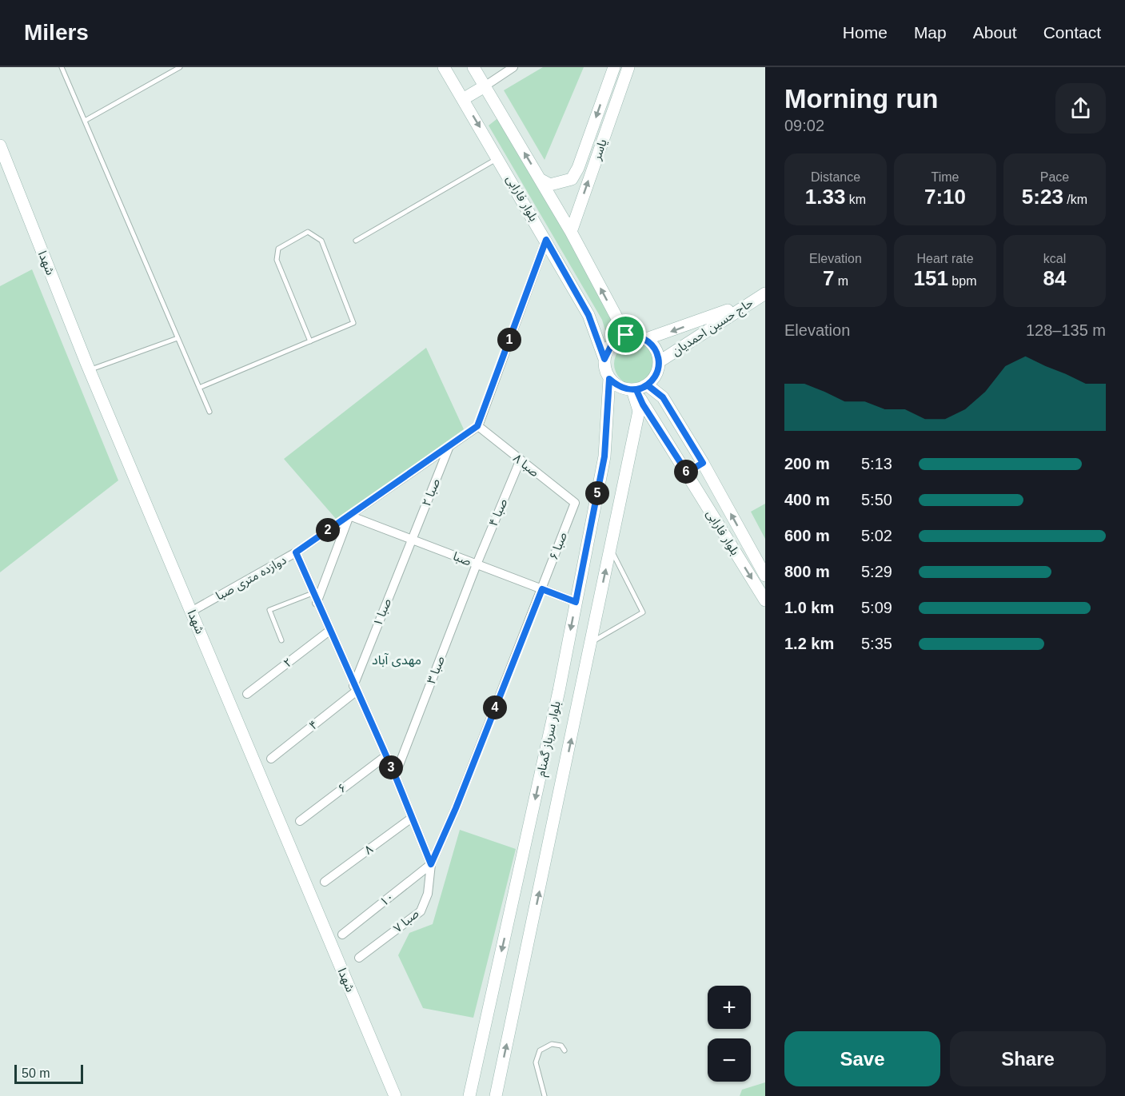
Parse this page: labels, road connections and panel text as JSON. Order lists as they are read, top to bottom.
{
  "streets": {
    "main road": [
      "یاسر",
      "بلوار فارابی",
      "شهدا",
      "حاج حسین احمدیان",
      "بلوار سرباز گمنام"
    ],
    "street": [
      "صبا ۸",
      "صبا ۲",
      "صبا ۴",
      "صبا ۶",
      "صبا",
      "دوازده متری صبا",
      "صبا ۱",
      "۲",
      "صبا ۳",
      "۴",
      "۶",
      "۸",
      "۱۰",
      "صبا ۷"
    ]
  },
  "crossings": [
    ["یاسر", "بلوار فارابی"],
    ["بلوار فارابی", "حاج حسین احمدیان"],
    ["بلوار فارابی", "بلوار سرباز گمنام"],
    ["شهدا", "دوازده متری صبا"],
    ["حاج حسین احمدیان", "بلوار سرباز گمنام"],
    ["صبا ۸", "صبا ۴"],
    ["صبا ۸", "صبا ۶"],
    ["صبا ۸", "دوازده متری صبا"],
    ["صبا ۲", "صبا"],
    ["صبا ۲", "دوازده متری صبا"],
    ["صبا ۲", "صبا ۱"],
    ["صبا ۴", "صبا"],
    ["صبا ۴", "صبا ۳"],
    ["صبا ۶", "صبا"],
    ["صبا ۶", "۱۰"],
    ["صبا ۶", "صبا ۷"],
    ["صبا", "دوازده متری صبا"],
    ["صبا", "صبا ۱"],
    ["صبا", "صبا ۳"],
    ["صبا", "بلوار سرباز گمنام"],
    ["دوازده متری صبا", "صبا ۷"],
    ["صبا ۱", "۴"],
    ["صبا ۱", "صبا ۷"],
    ["۲", "صبا ۷"],
    ["صبا ۳", "صبا ۷"],
    ["۴", "صبا ۷"],
    ["۶", "صبا ۷"],
    ["۸", "صبا ۷"],
    ["۱۰", "صبا ۷"]
  ],
  "districts": ["مهدی آباد"],
  "scale_bar": "50 m",
  "page": {
    "header": "Milers",
    "nav": [
      "Home",
      "Map",
      "About",
      "Contact"
    ],
    "heading": ["Morning run", "09:02"],
    "stats": [
      ["Distance", "1.33 km"],
      ["Time", "7:10"],
      ["Pace", "5:23 /km"],
      ["Elevation", "7 m"],
      ["Heart rate", "151 bpm"],
      ["kcal", "84"]
    ],
    "chart": ["Elevation", "128–135 m"],
    "pins": [
      "1",
      "6",
      "5",
      "2",
      "4",
      "3"
    ],
    "list": [
      {
        "name": "200 m",
        "note": "5:13"
      },
      {
        "name": "400 m",
        "note": "5:50"
      },
      {
        "name": "600 m",
        "note": "5:02"
      },
      {
        "name": "800 m",
        "note": "5:29"
      },
      {
        "name": "1.0 km",
        "note": "5:09"
      },
      {
        "name": "1.2 km",
        "note": "5:35"
      }
    ],
    "map_buttons": ["+", "−"],
    "buttons": ["Save", "Share"],
    "scale": "50 m"
  }
}
